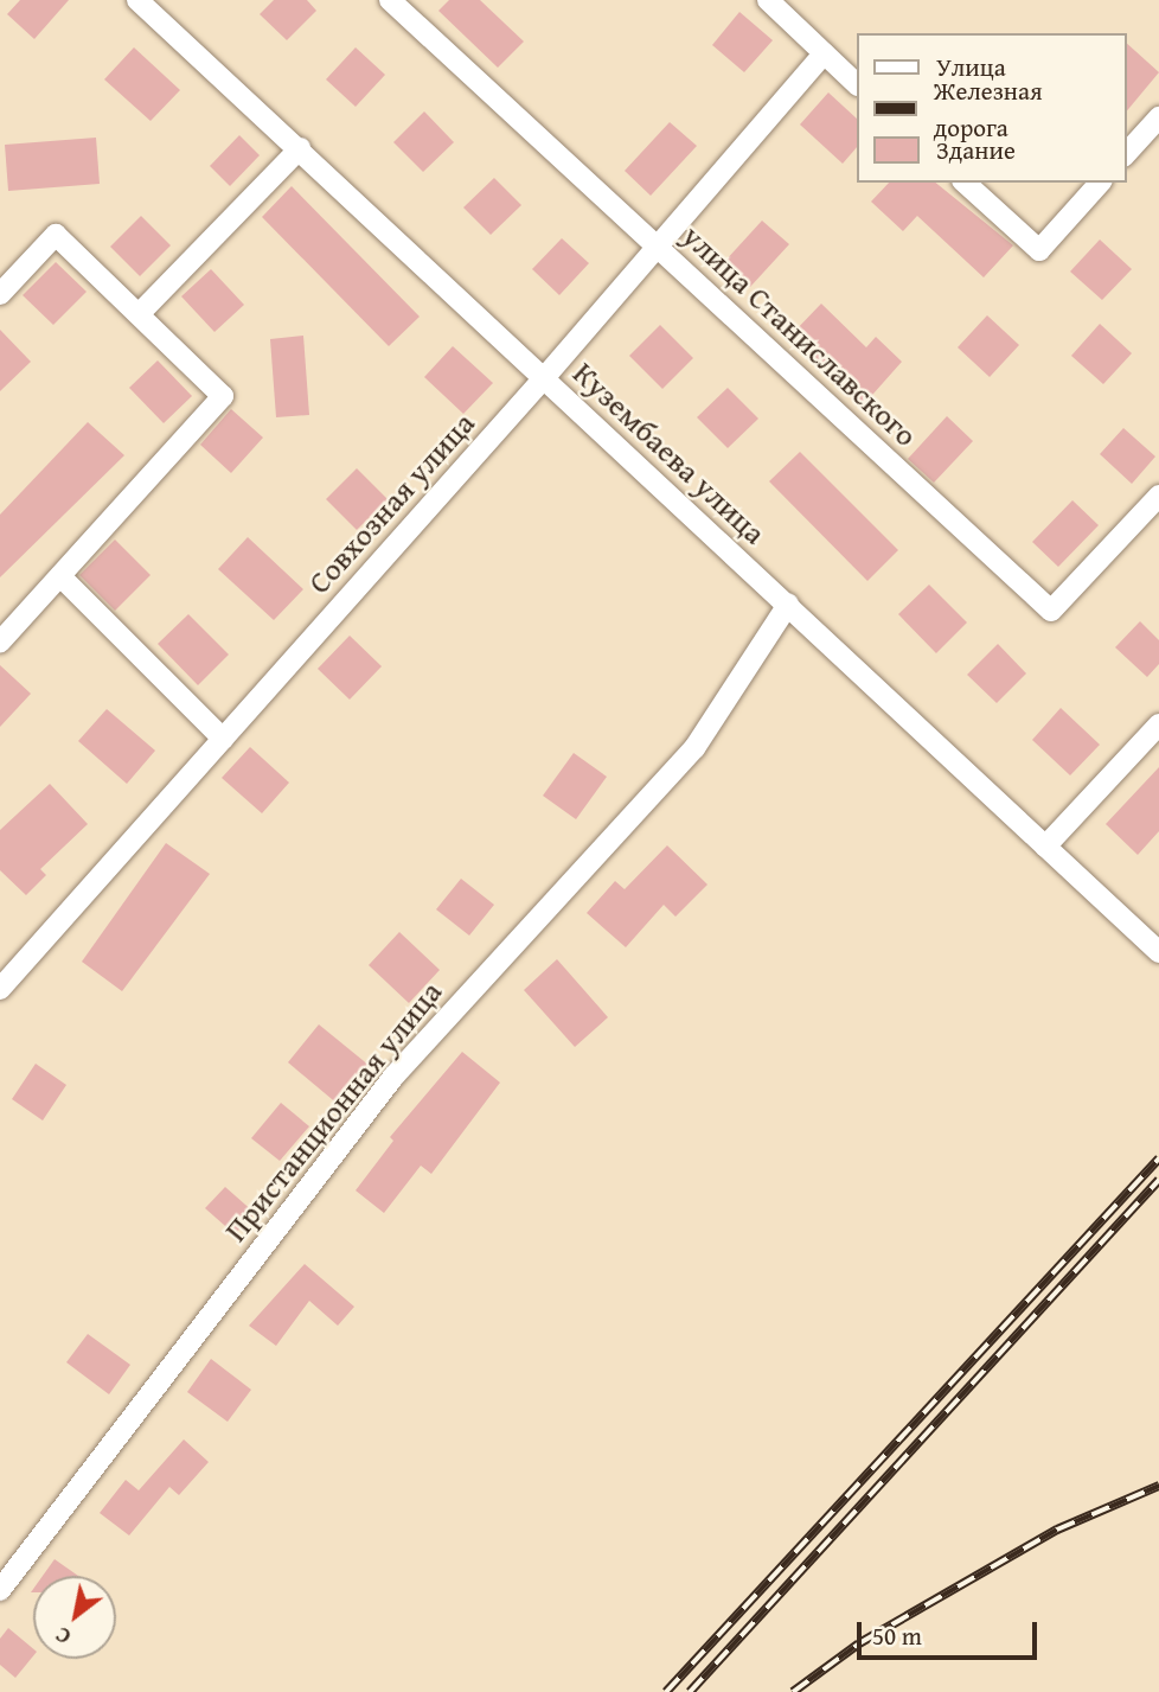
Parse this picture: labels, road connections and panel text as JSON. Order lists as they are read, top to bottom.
{
  "streets": {
    "street": [
      "улица Станиславского",
      "Кузембаева улица",
      "Совхозная улица",
      "Пристанционная улица"
    ]
  },
  "crossings": [
    ["улица Станиславского", "Совхозная улица"],
    ["Кузембаева улица", "Совхозная улица"],
    ["Кузембаева улица", "Пристанционная улица"]
  ],
  "legend": ["Улица", "Железная дорога", "Здание"],
  "scale_bar": "50 m",
  "north": "bottom left"
}
